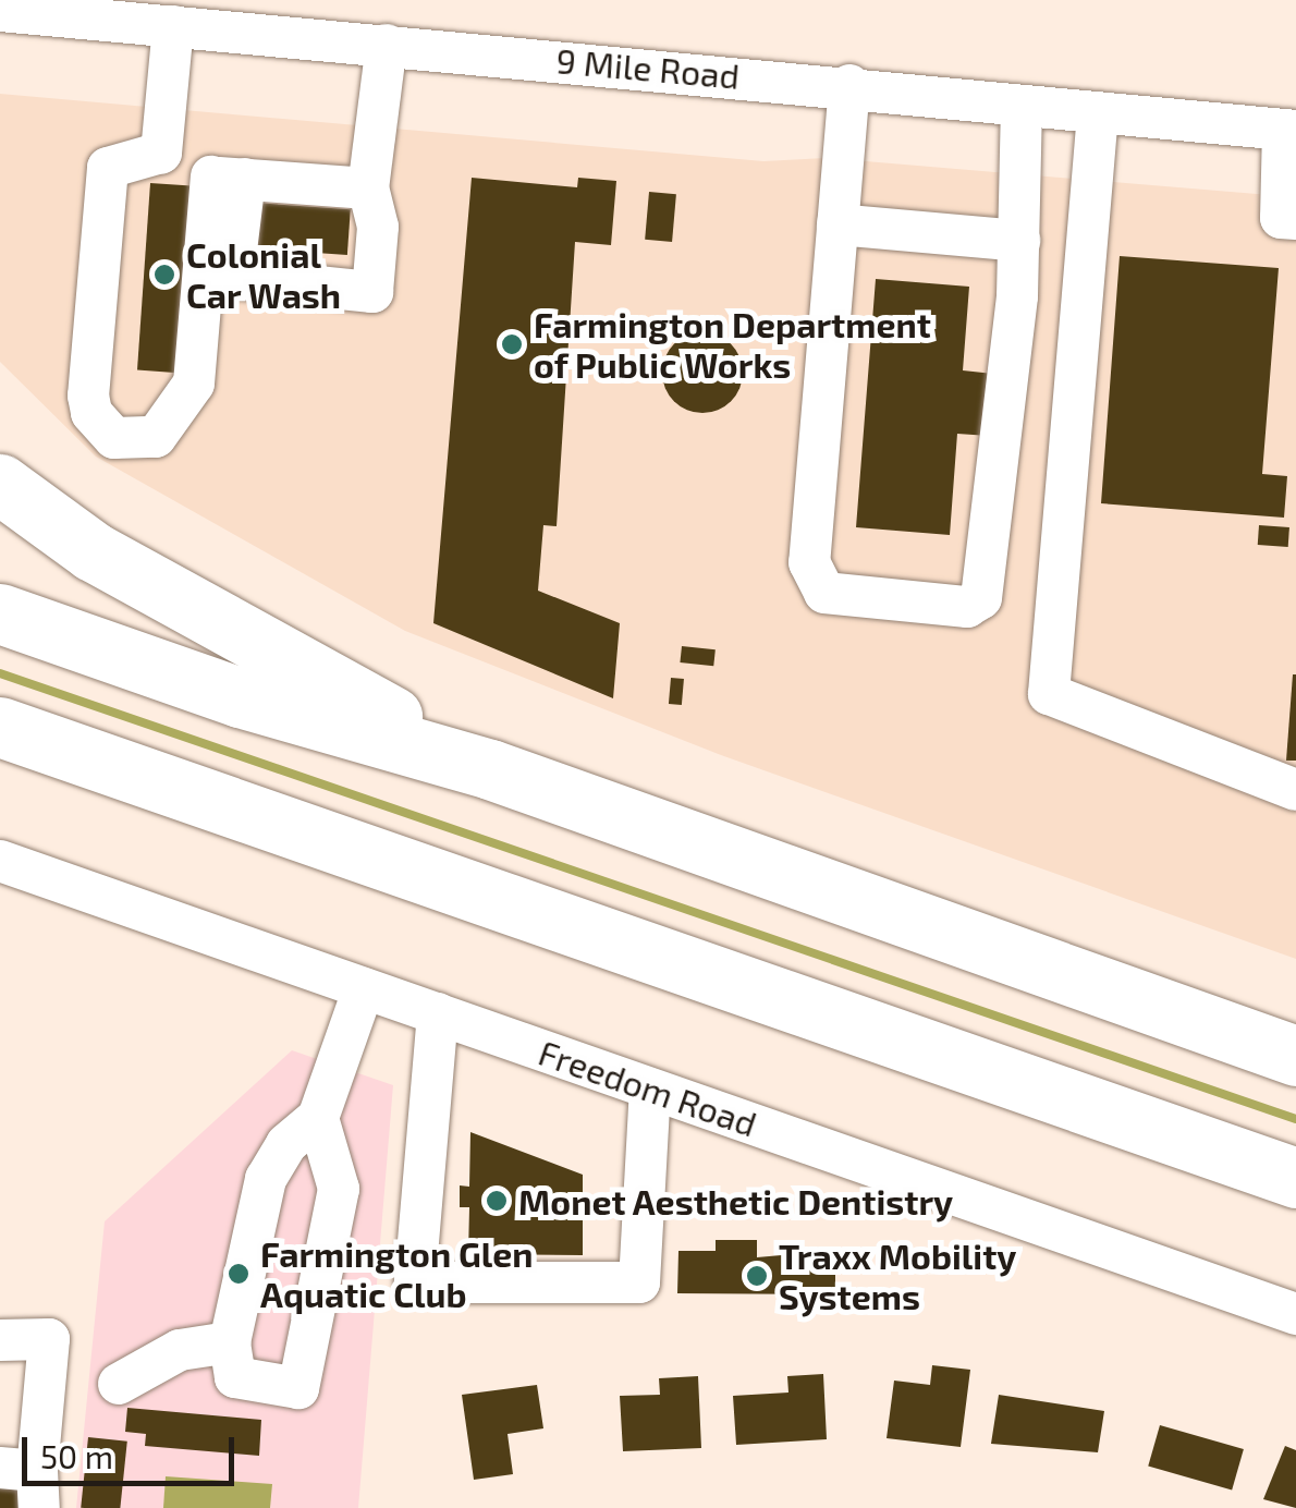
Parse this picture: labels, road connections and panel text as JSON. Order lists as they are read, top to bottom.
{
  "streets": {
    "street": ["9 Mile Road", "Freedom Road"]
  },
  "places": [
    "Colonial Car Wash",
    "Farmington Department of Public Works",
    "Monet Aesthetic Dentistry",
    "Farmington Glen Aquatic Club",
    "Traxx Mobility Systems"
  ],
  "scale_bar": "50 m"
}
